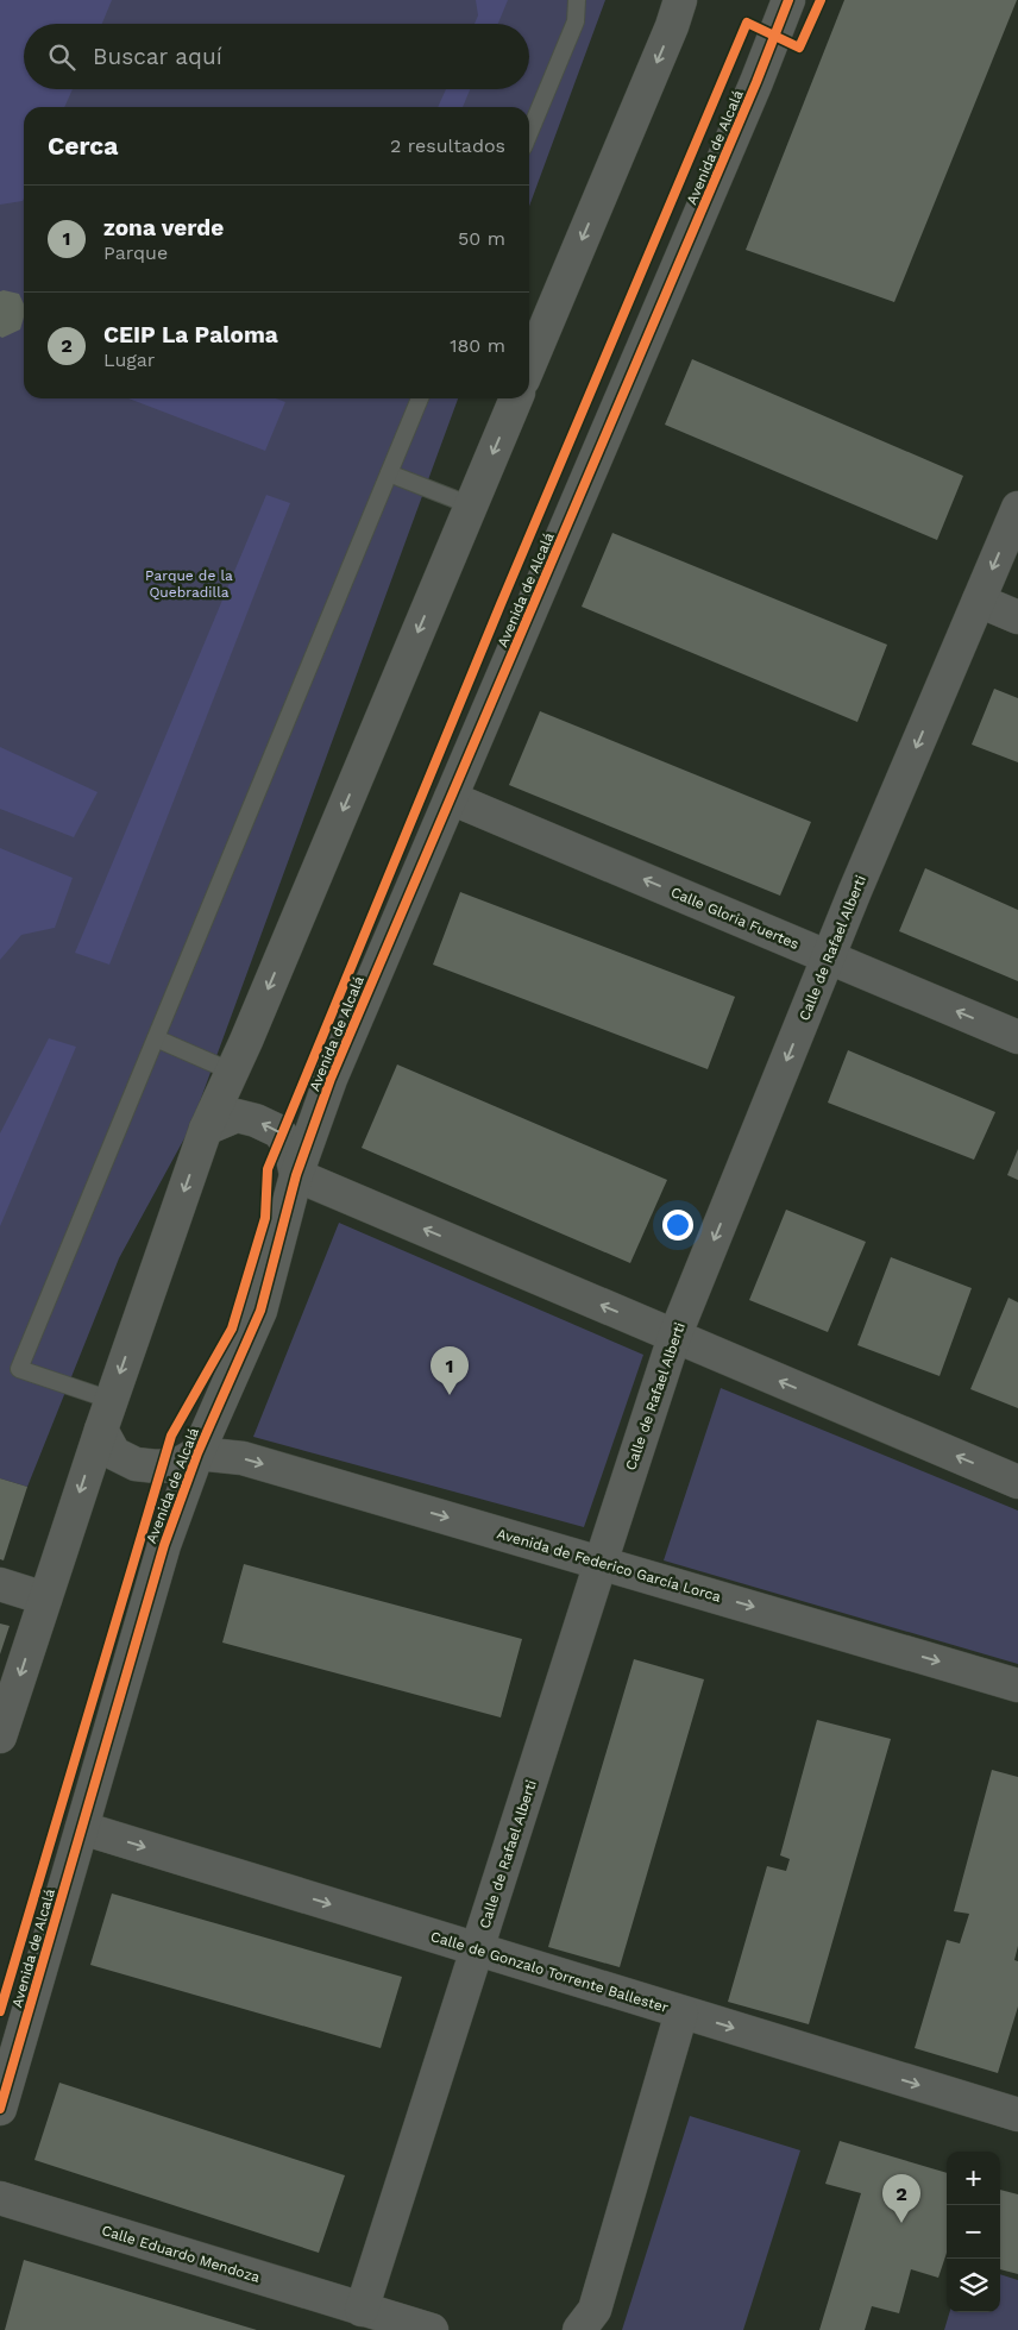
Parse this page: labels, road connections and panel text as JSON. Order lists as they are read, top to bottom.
{
  "streets": {
    "street": [
      "Avenida de Alcalá",
      "Calle Gloria Fuertes",
      "Calle de Rafael Alberti",
      "Avenida de Federico García Lorca",
      "Calle de Gonzalo Torrente Ballester",
      "Calle Eduardo Mendoza"
    ]
  },
  "crossings": [
    ["Avenida de Alcalá", "Calle Gloria Fuertes"],
    ["Avenida de Alcalá", "Avenida de Federico García Lorca"],
    ["Avenida de Alcalá", "Calle de Gonzalo Torrente Ballester"],
    ["Calle Gloria Fuertes", "Calle de Rafael Alberti"],
    ["Calle de Rafael Alberti", "Avenida de Federico García Lorca"],
    ["Calle de Rafael Alberti", "Calle de Gonzalo Torrente Ballester"],
    ["Calle de Rafael Alberti", "Calle Eduardo Mendoza"]
  ],
  "one_way": ["Calle Gloria Fuertes", "Calle de Rafael Alberti", "Calle de Gonzalo Torrente Ballester"],
  "parks": ["Parque de la Quebradilla"],
  "page": {
    "search": "Buscar aquí",
    "heading": ["Cerca", "2 resultados"],
    "list": [
      {
        "mark": "1",
        "name": "zona verde",
        "note": "Parque",
        "value": "50 m"
      },
      {
        "mark": "2",
        "name": "CEIP La Paloma",
        "note": "Lugar",
        "value": "180 m"
      }
    ],
    "pins": ["1", "2"],
    "map_buttons": ["+", "−"]
  }
}
